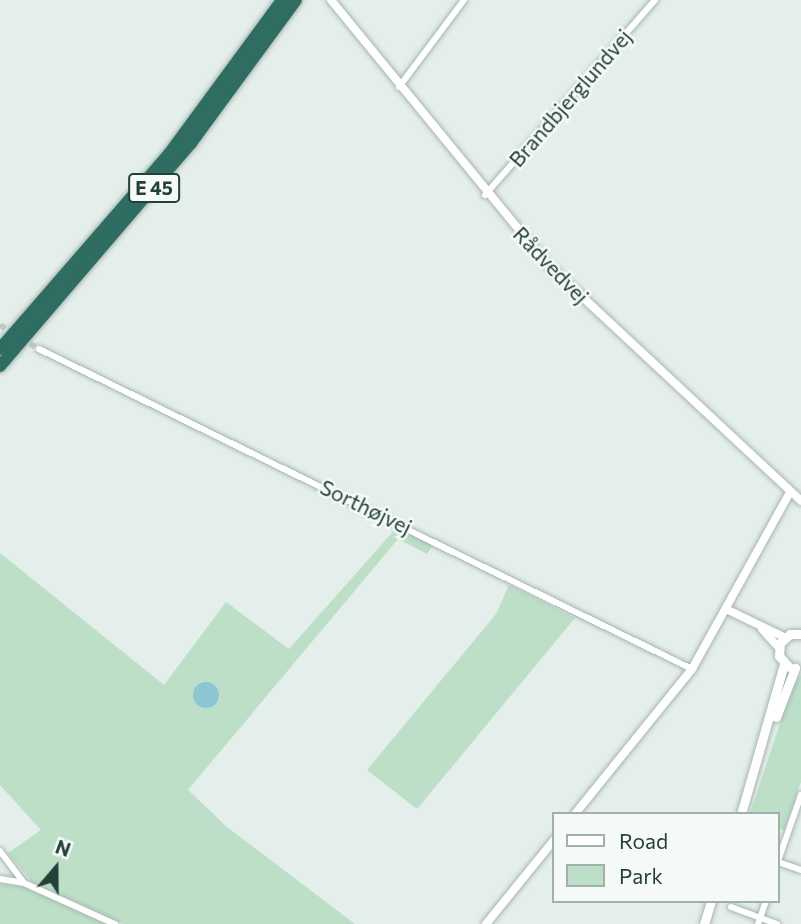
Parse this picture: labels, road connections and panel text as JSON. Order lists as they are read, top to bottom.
{
  "streets": {
    "highway": ["E 45"],
    "street": ["Brandbjerglundvej", "Rådvedvej", "Sorthøjvej"]
  },
  "crossings": [
    ["Brandbjerglundvej", "Rådvedvej"]
  ],
  "legend": ["Road", "Park"],
  "north": "top"
}
